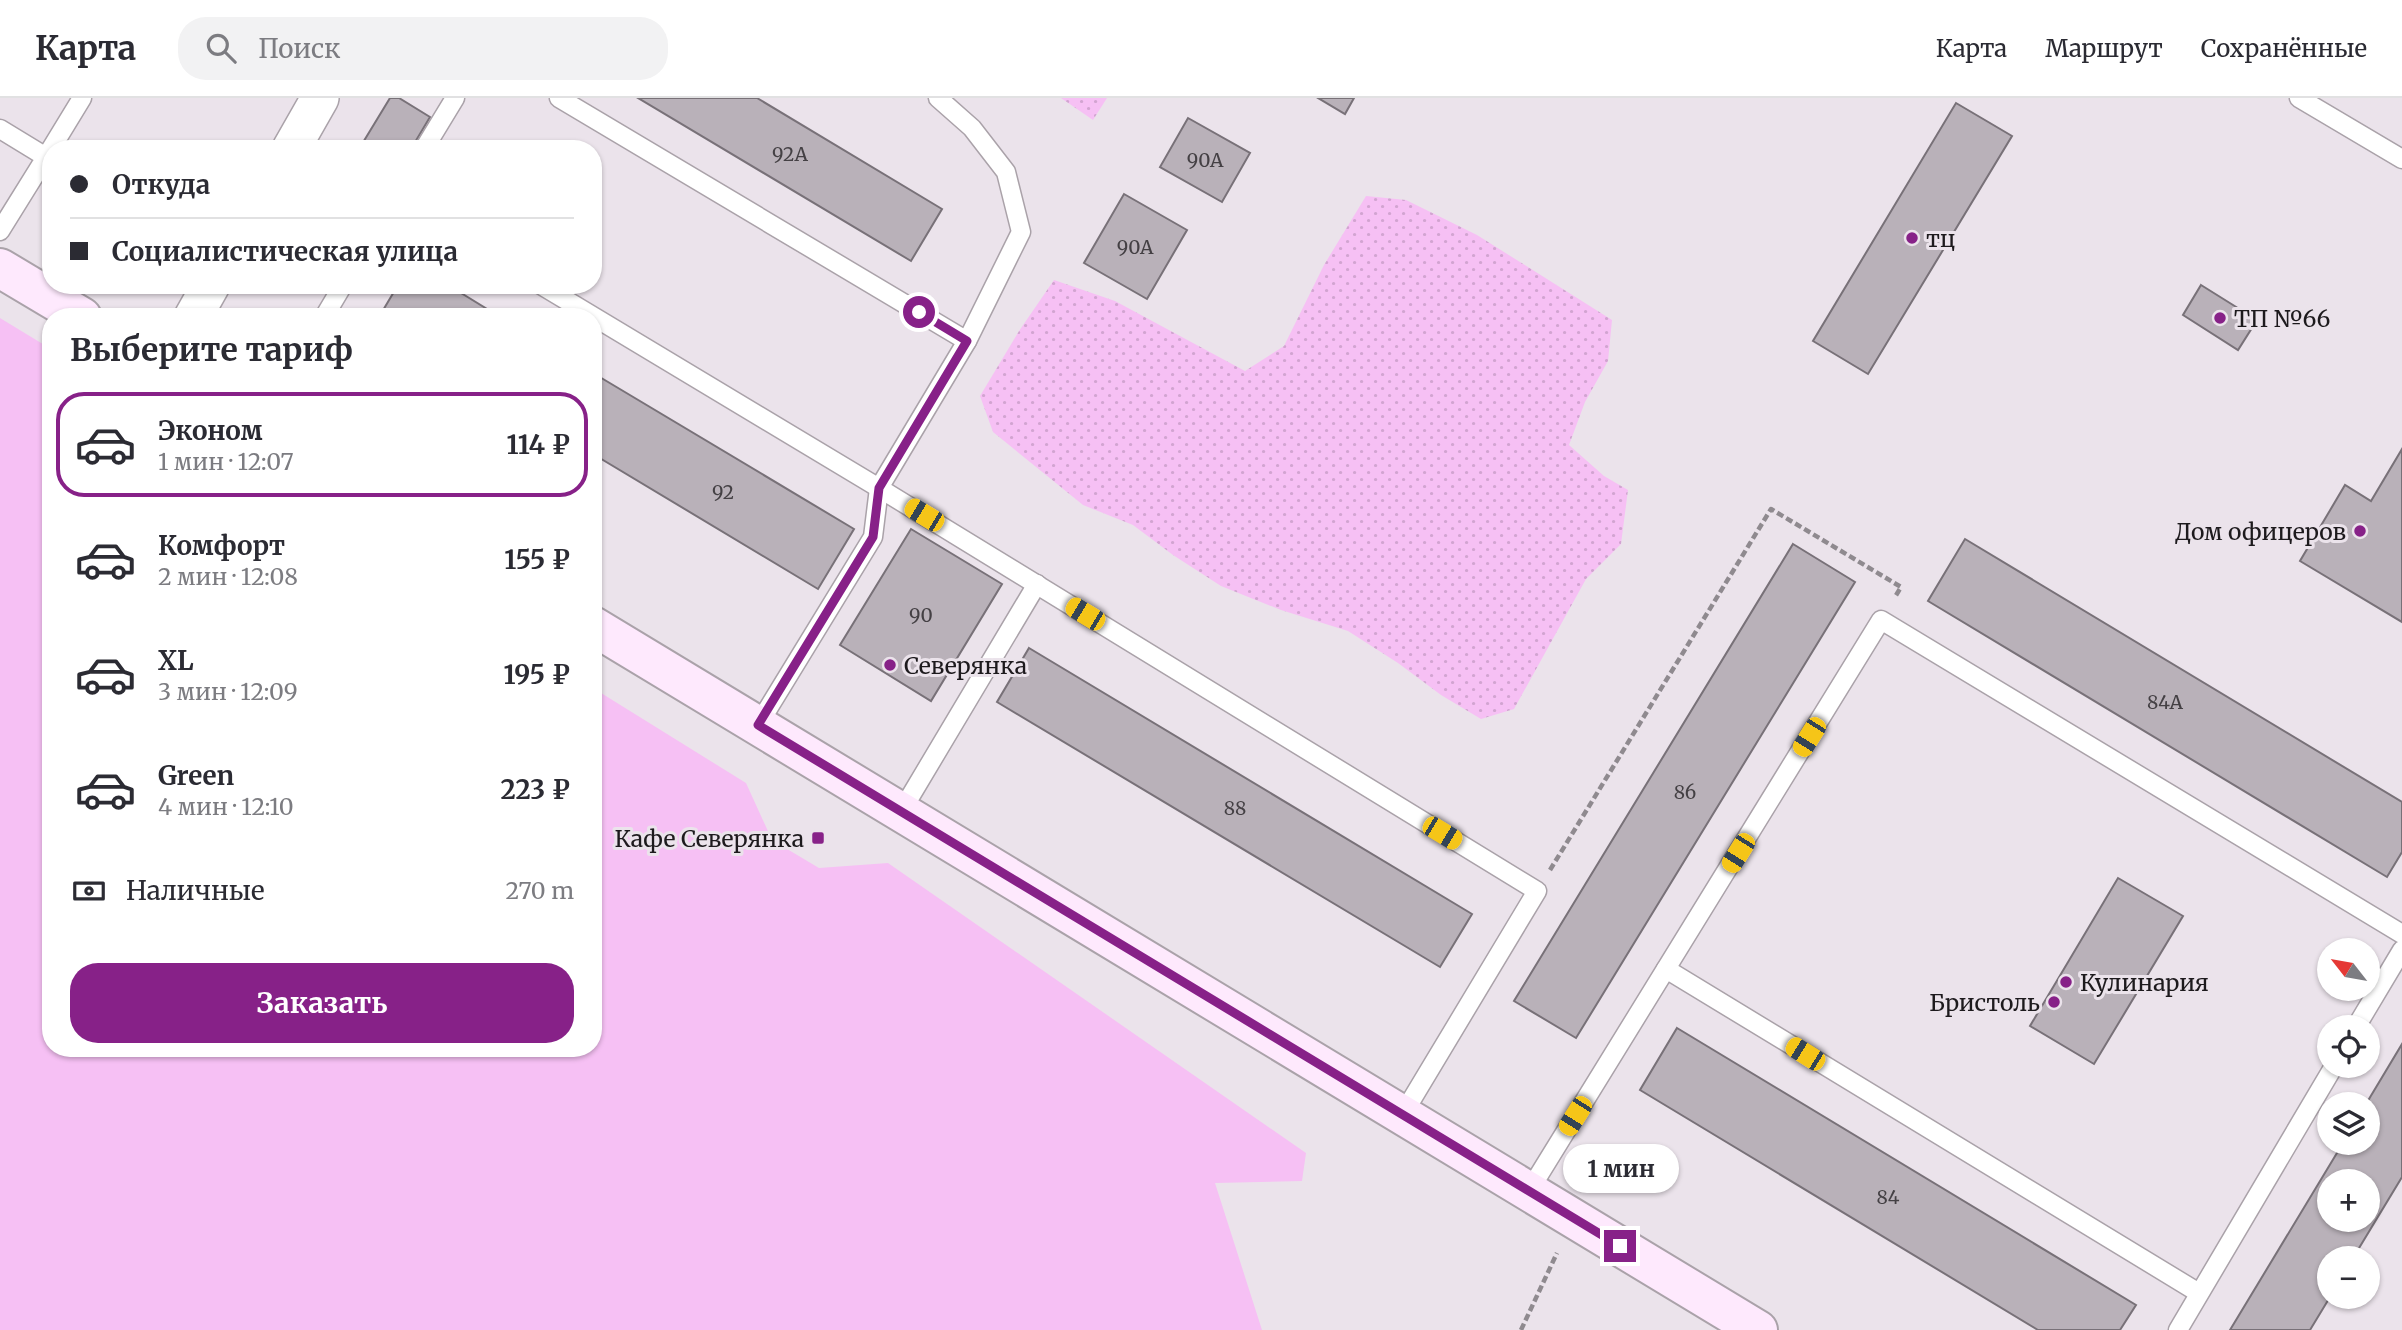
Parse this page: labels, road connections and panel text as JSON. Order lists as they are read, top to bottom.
{
  "places": {
    "other": [
      "тц",
      "ТП №66",
      "Дом офицеров",
      "Северянка",
      "Кулинария",
      "Бристоль"
    ],
    "transit": ["Кафе Северянка"]
  },
  "house_numbers": [
    "92А",
    "90А",
    "90А",
    "92",
    "90",
    "84А",
    "86",
    "88",
    "84"
  ],
  "north": "top left",
  "page": {
    "header": "Карта",
    "search": "Поиск",
    "nav": ["Карта", "Маршрут", "Сохранённые"],
    "banner": ["Откуда", "Социалистическая улица"],
    "heading": "Выберите тариф",
    "list": [
      {
        "name": "Эконом",
        "note": "1 мин · 12:07",
        "value": "114 ₽"
      },
      {
        "name": "Комфорт",
        "note": "2 мин · 12:08",
        "value": "155 ₽"
      },
      {
        "name": "XL",
        "note": "3 мин · 12:09",
        "value": "195 ₽"
      },
      {
        "name": "Green",
        "note": "4 мин · 12:10",
        "value": "223 ₽"
      }
    ],
    "pay": ["Наличные", "270 m"],
    "map_buttons": ["+", "−"],
    "buttons": "Заказать",
    "bubble": "1 мин"
  }
}
